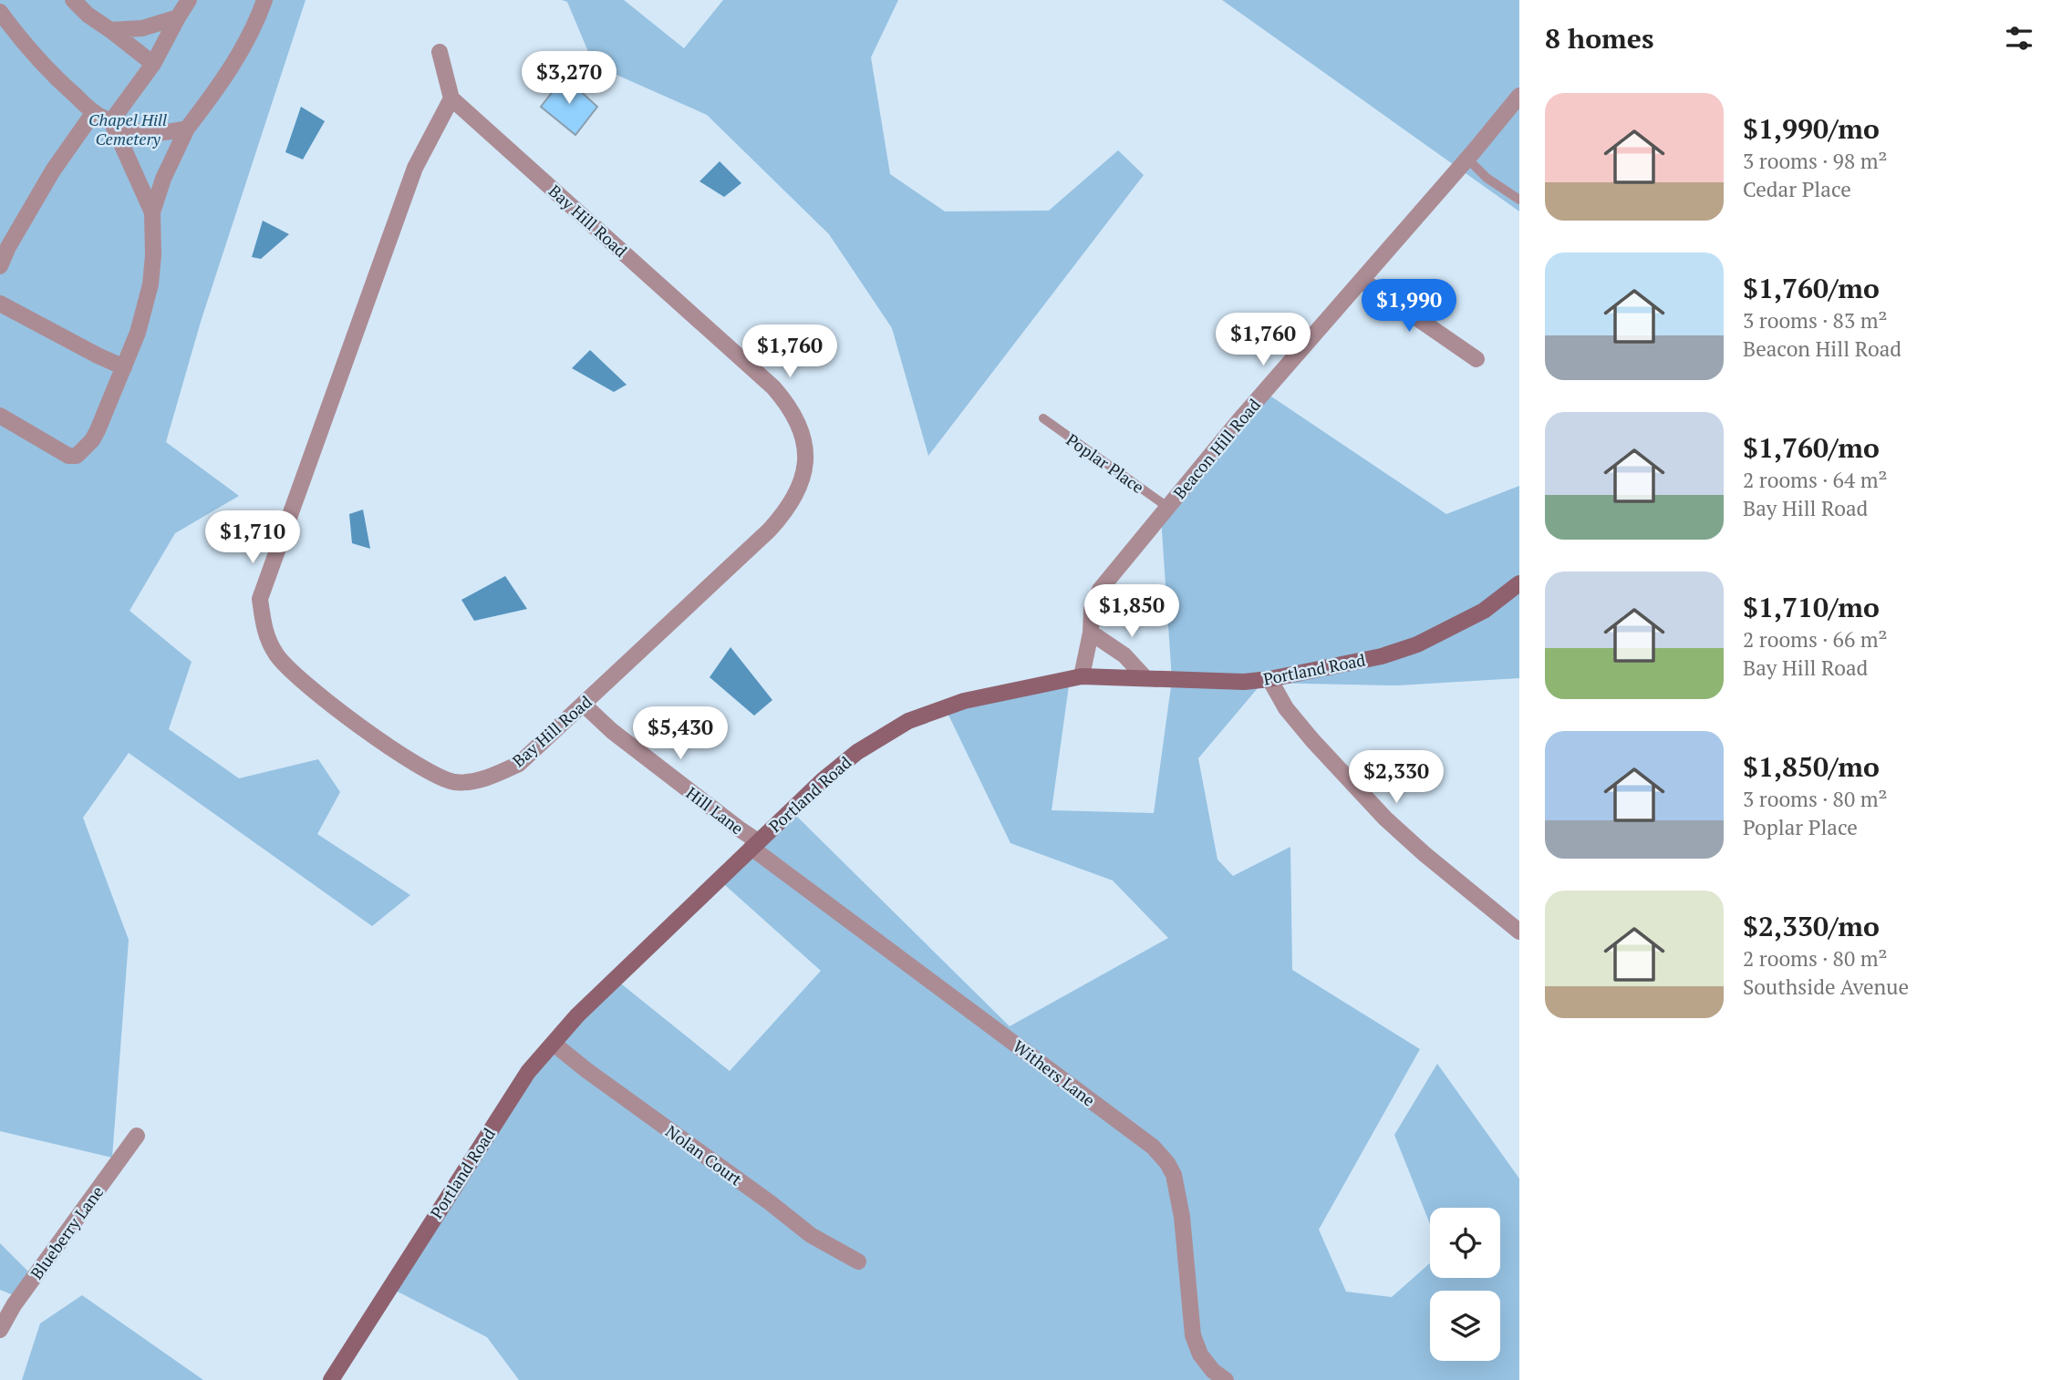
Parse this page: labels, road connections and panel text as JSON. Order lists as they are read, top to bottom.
{
  "streets": {
    "street": [
      "Bay Hill Road",
      "Beacon Hill Road",
      "Portland Road",
      "Hill Lane",
      "Withers Lane",
      "Nolan Court",
      "Blueberry Lane"
    ],
    "lane": ["Poplar Place"]
  },
  "crossings": [
    ["Bay Hill Road", "Hill Lane"],
    ["Beacon Hill Road", "Poplar Place"],
    ["Beacon Hill Road", "Portland Road"],
    ["Portland Road", "Hill Lane"],
    ["Portland Road", "Withers Lane"],
    ["Portland Road", "Nolan Court"],
    ["Hill Lane", "Withers Lane"]
  ],
  "parks": ["Chapel Hill Cemetery"],
  "page": {
    "heading": "8 homes",
    "price": [
      "$3,270",
      "$1,990",
      "$1,760",
      "$1,760",
      "$1,710",
      "$1,850",
      "$5,430",
      "$2,330"
    ],
    "list": [
      {
        "name": "$1,990/mo",
        "note": "3 rooms · 98 m² · Cedar Place"
      },
      {
        "name": "$1,760/mo",
        "note": "3 rooms · 83 m² · Beacon Hill Road"
      },
      {
        "name": "$1,760/mo",
        "note": "2 rooms · 64 m² · Bay Hill Road"
      },
      {
        "name": "$1,710/mo",
        "note": "2 rooms · 66 m² · Bay Hill Road"
      },
      {
        "name": "$1,850/mo",
        "note": "3 rooms · 80 m² · Poplar Place"
      },
      {
        "name": "$2,330/mo",
        "note": "2 rooms · 80 m² · Southside Avenue"
      }
    ]
  }
}
